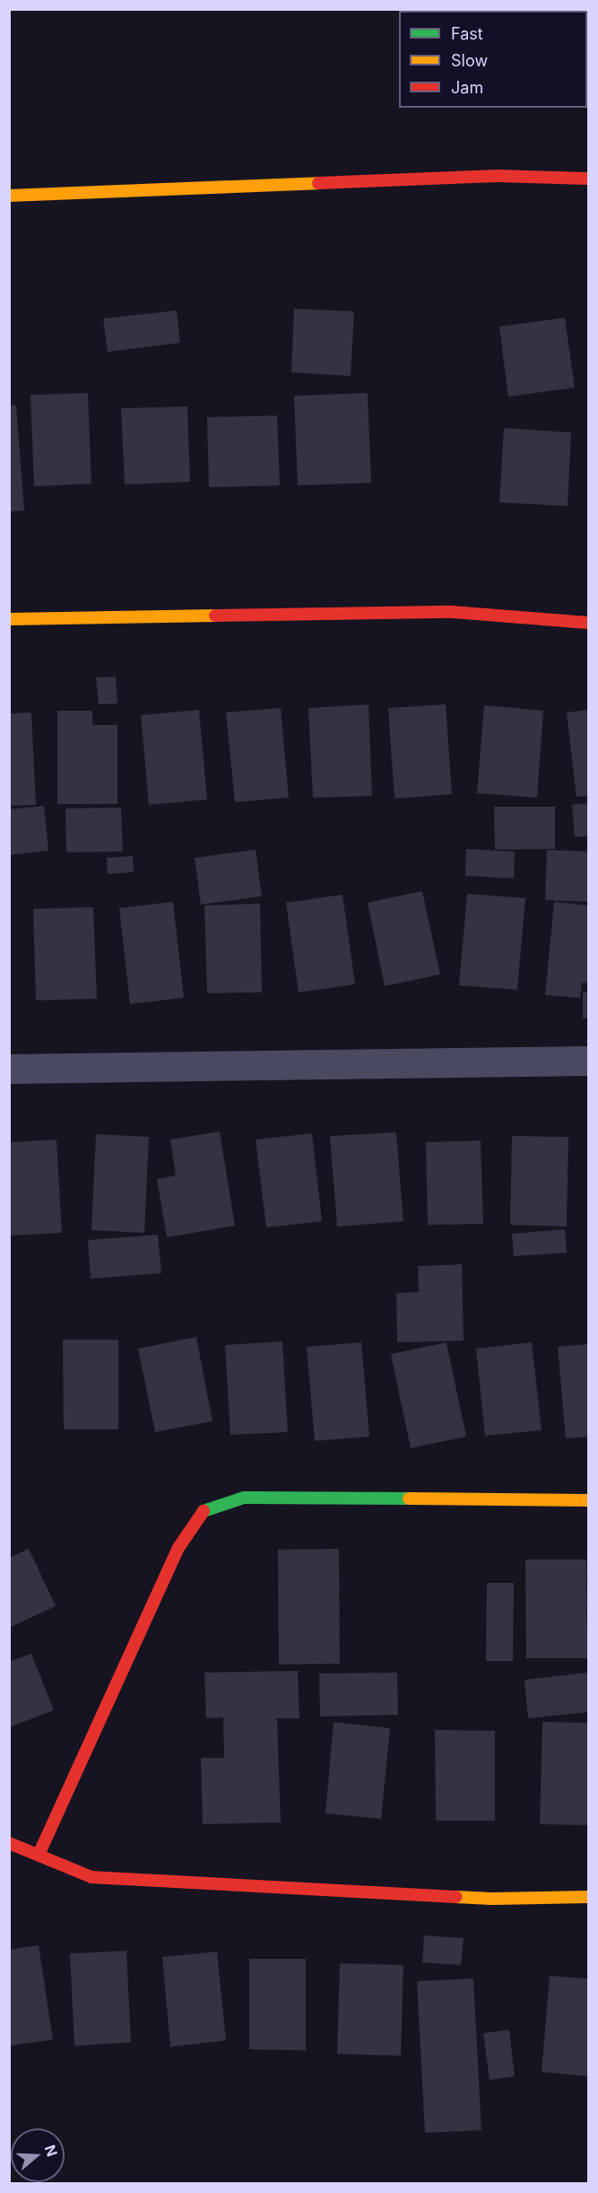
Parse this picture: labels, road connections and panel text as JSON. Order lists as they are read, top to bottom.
{
  "legend": ["Fast", "Slow", "Jam"],
  "north": "right"
}
